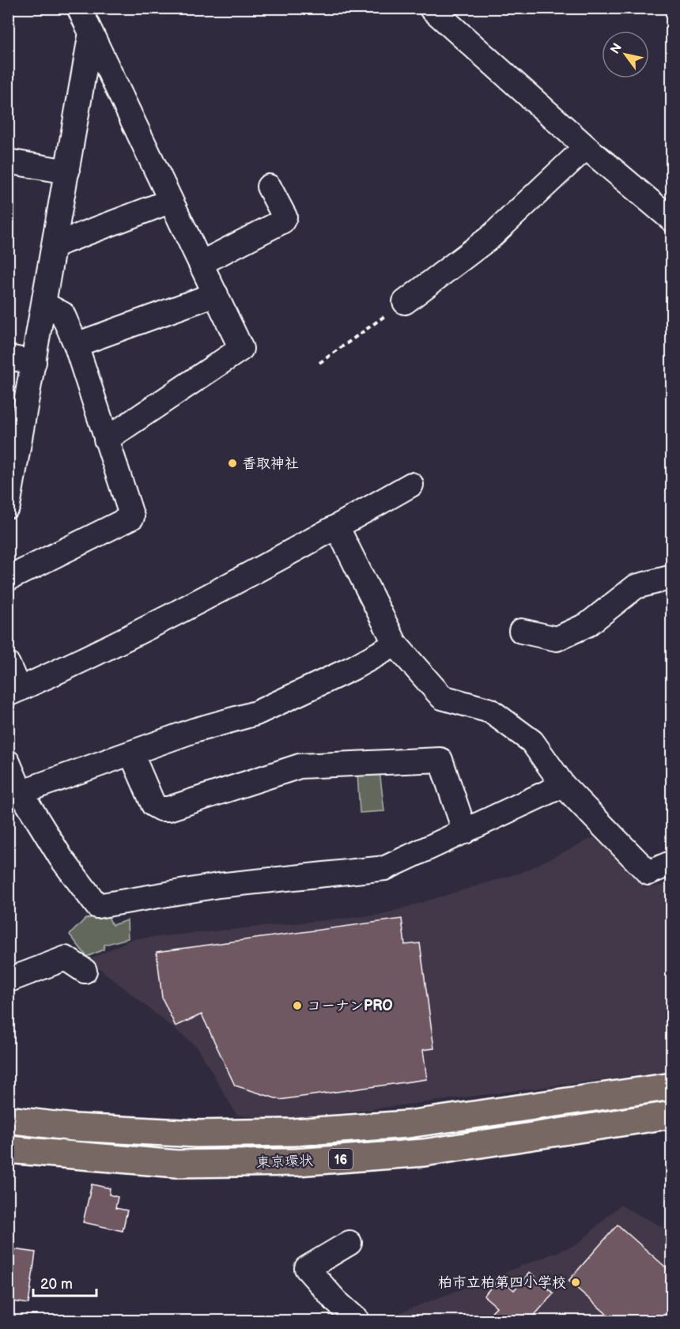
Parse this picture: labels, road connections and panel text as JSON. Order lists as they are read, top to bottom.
{
  "streets": {
    "highway": ["16", "東京環状"]
  },
  "places": ["香取神社", "コーナンPRO", "柏市立柏第四小学校"],
  "scale_bar": "20 m",
  "north": "top left"
}
